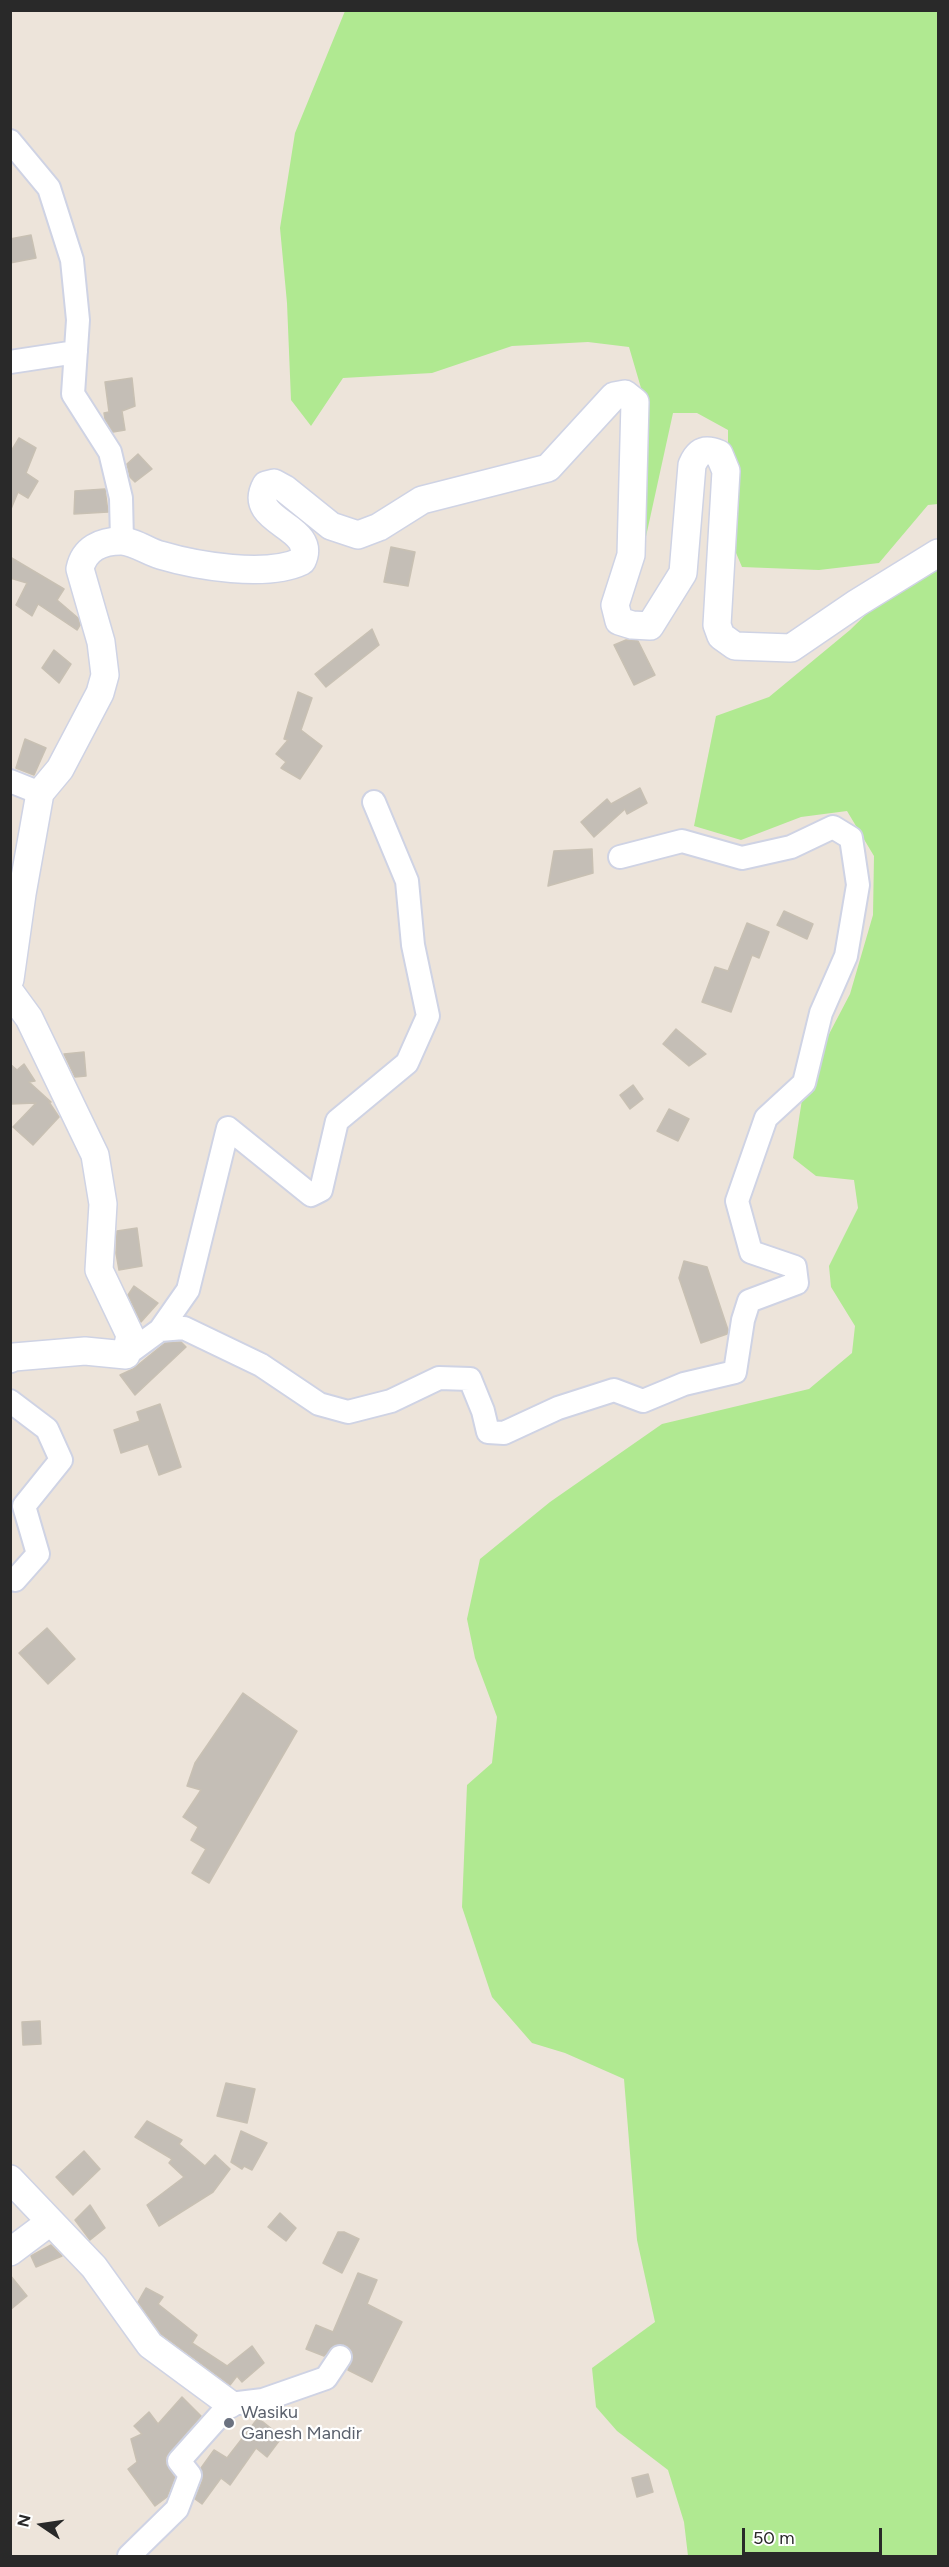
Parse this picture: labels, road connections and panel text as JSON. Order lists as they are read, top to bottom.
{
  "places": ["Wasiku Ganesh Mandir"],
  "scale_bar": "50 m",
  "north": "left"
}
